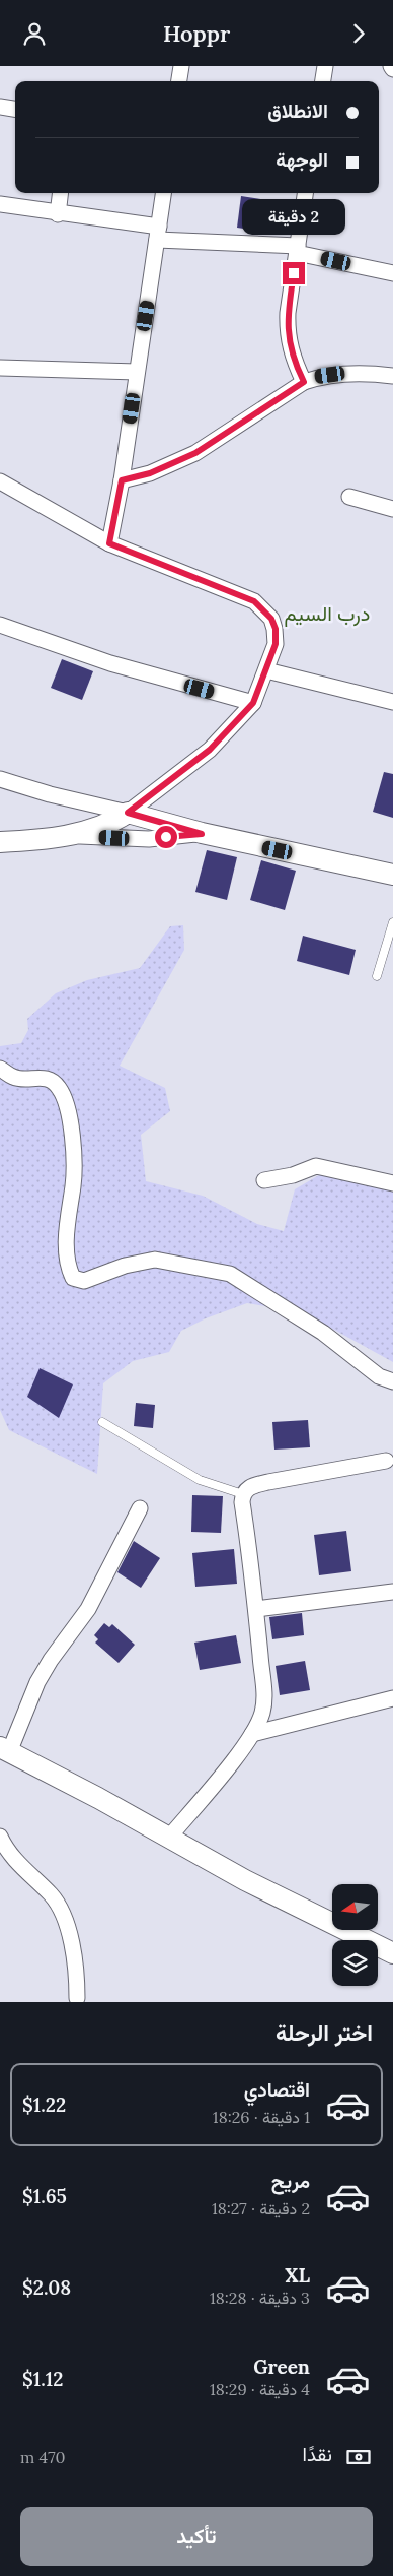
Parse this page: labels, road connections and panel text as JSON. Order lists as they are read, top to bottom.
{
  "districts": ["درب السيم"],
  "north": "left",
  "page": {
    "header": "Hoppr",
    "banner": ["الانطلاق", "الوجهة"],
    "bubble": "2 دقيقة",
    "heading": "اختر الرحلة",
    "list": [
      {
        "name": "اقتصادي",
        "note": "1 دقيقة · 18:26",
        "value": "$1.22"
      },
      {
        "name": "مريح",
        "note": "2 دقيقة · 18:27",
        "value": "$1.65"
      },
      {
        "name": "XL",
        "note": "3 دقيقة · 18:28",
        "value": "$2.08"
      },
      {
        "name": "Green",
        "note": "4 دقيقة · 18:29",
        "value": "$1.12"
      }
    ],
    "pay": ["نقدًا", "470 m"],
    "buttons": "تأكيد"
  }
}
